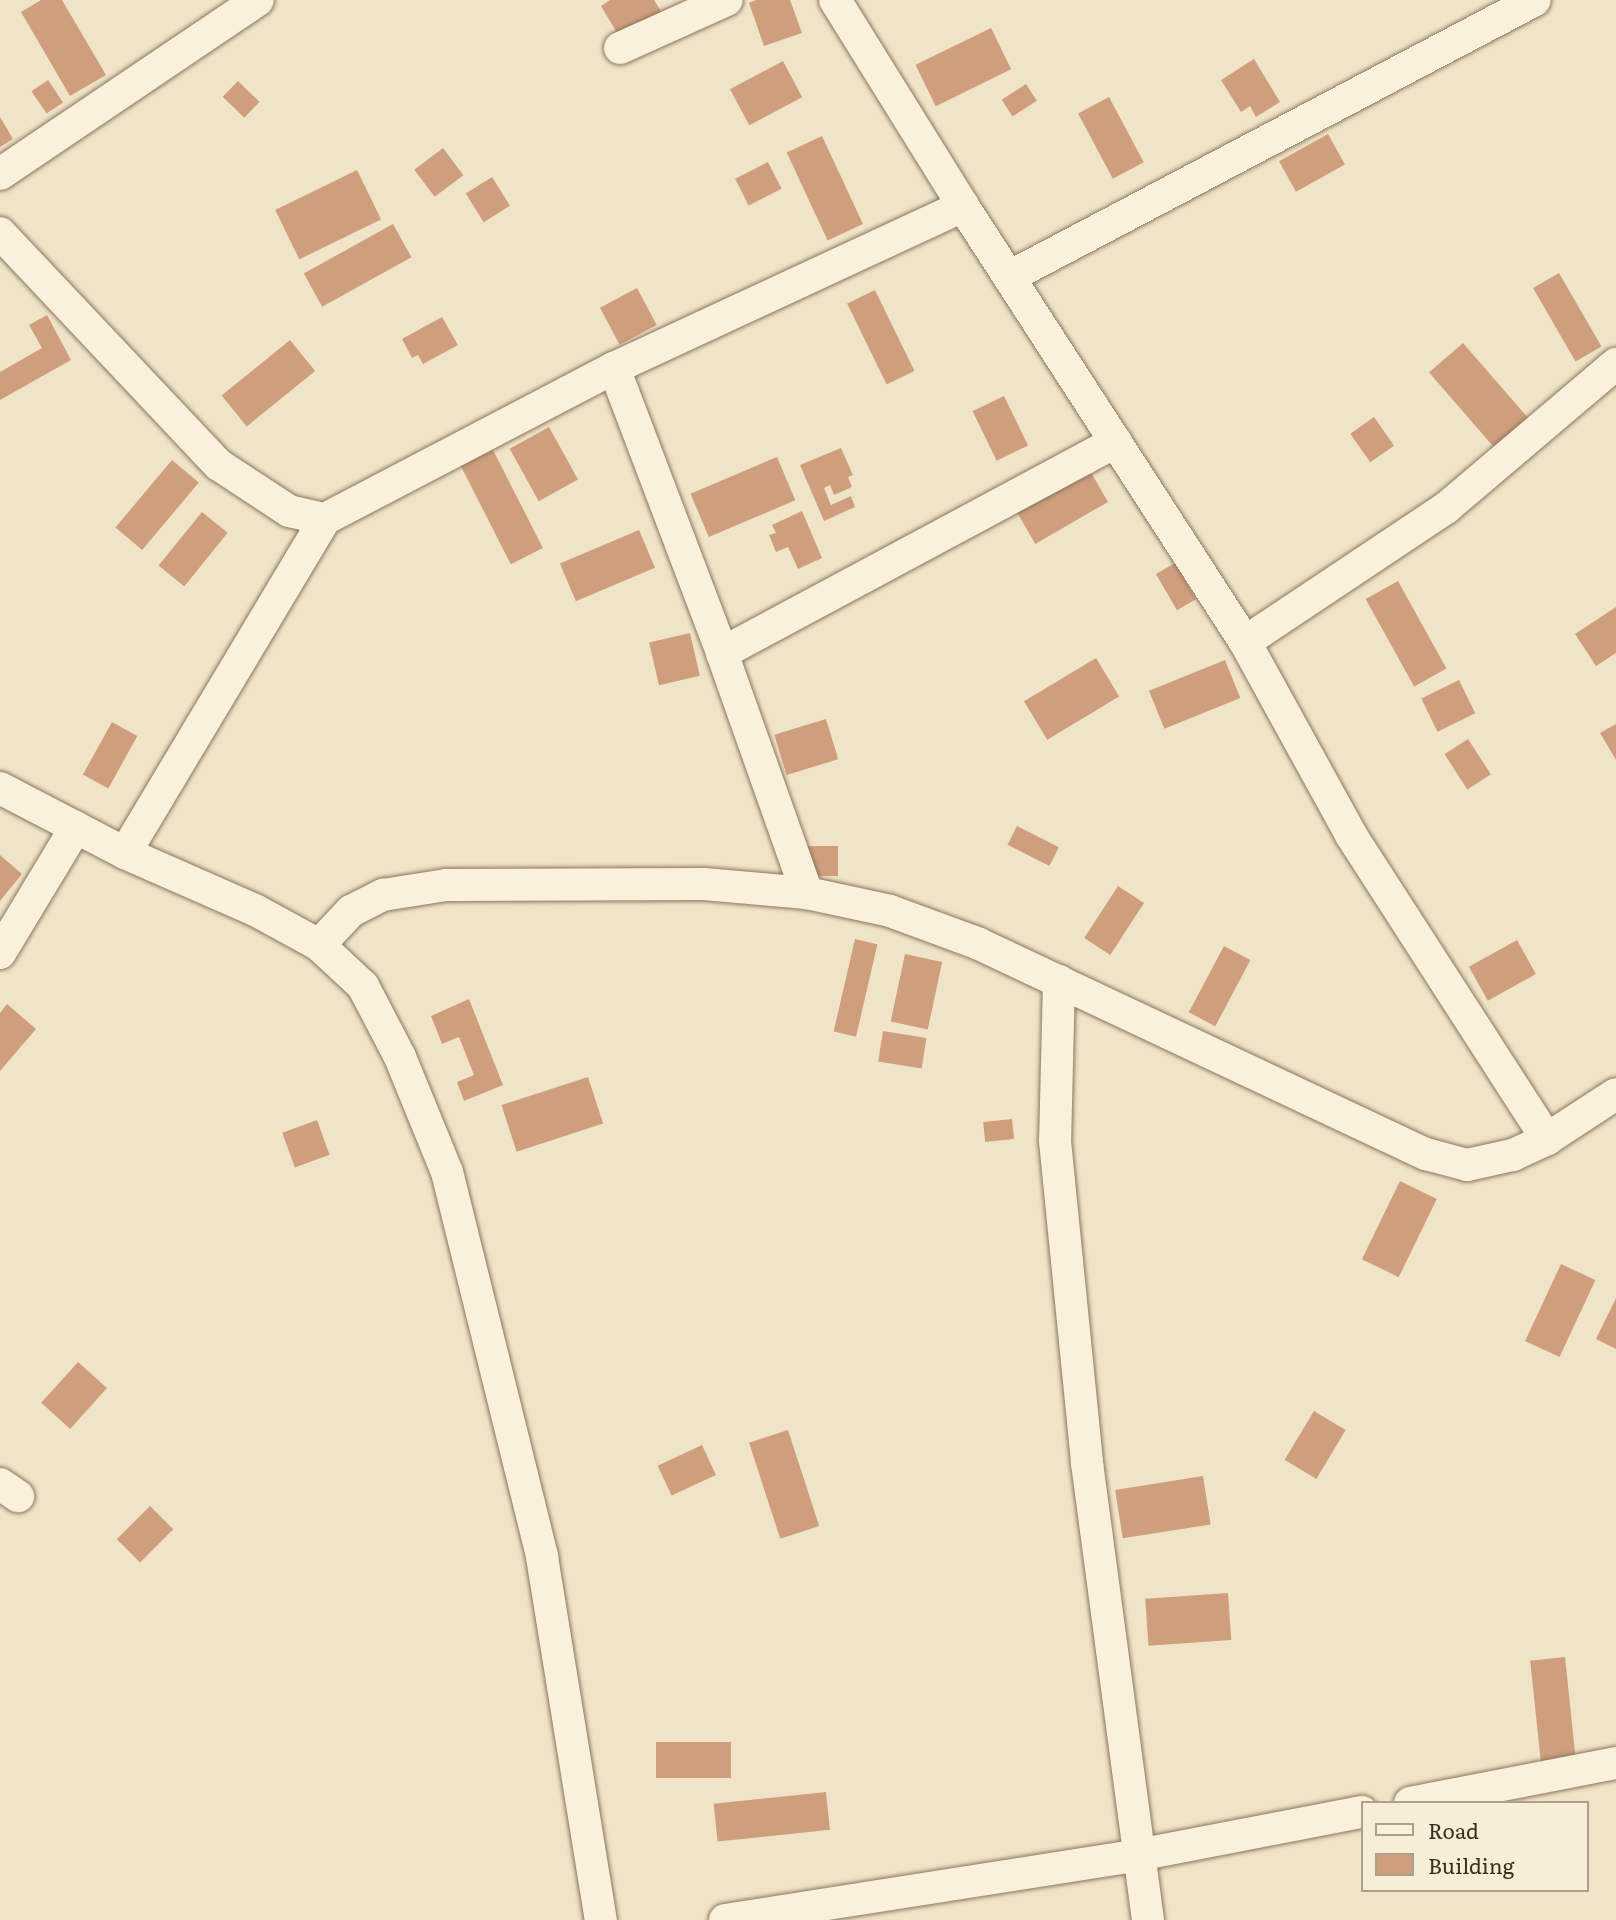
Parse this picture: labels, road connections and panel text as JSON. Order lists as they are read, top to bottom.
{
  "legend": ["Road", "Building"]
}
